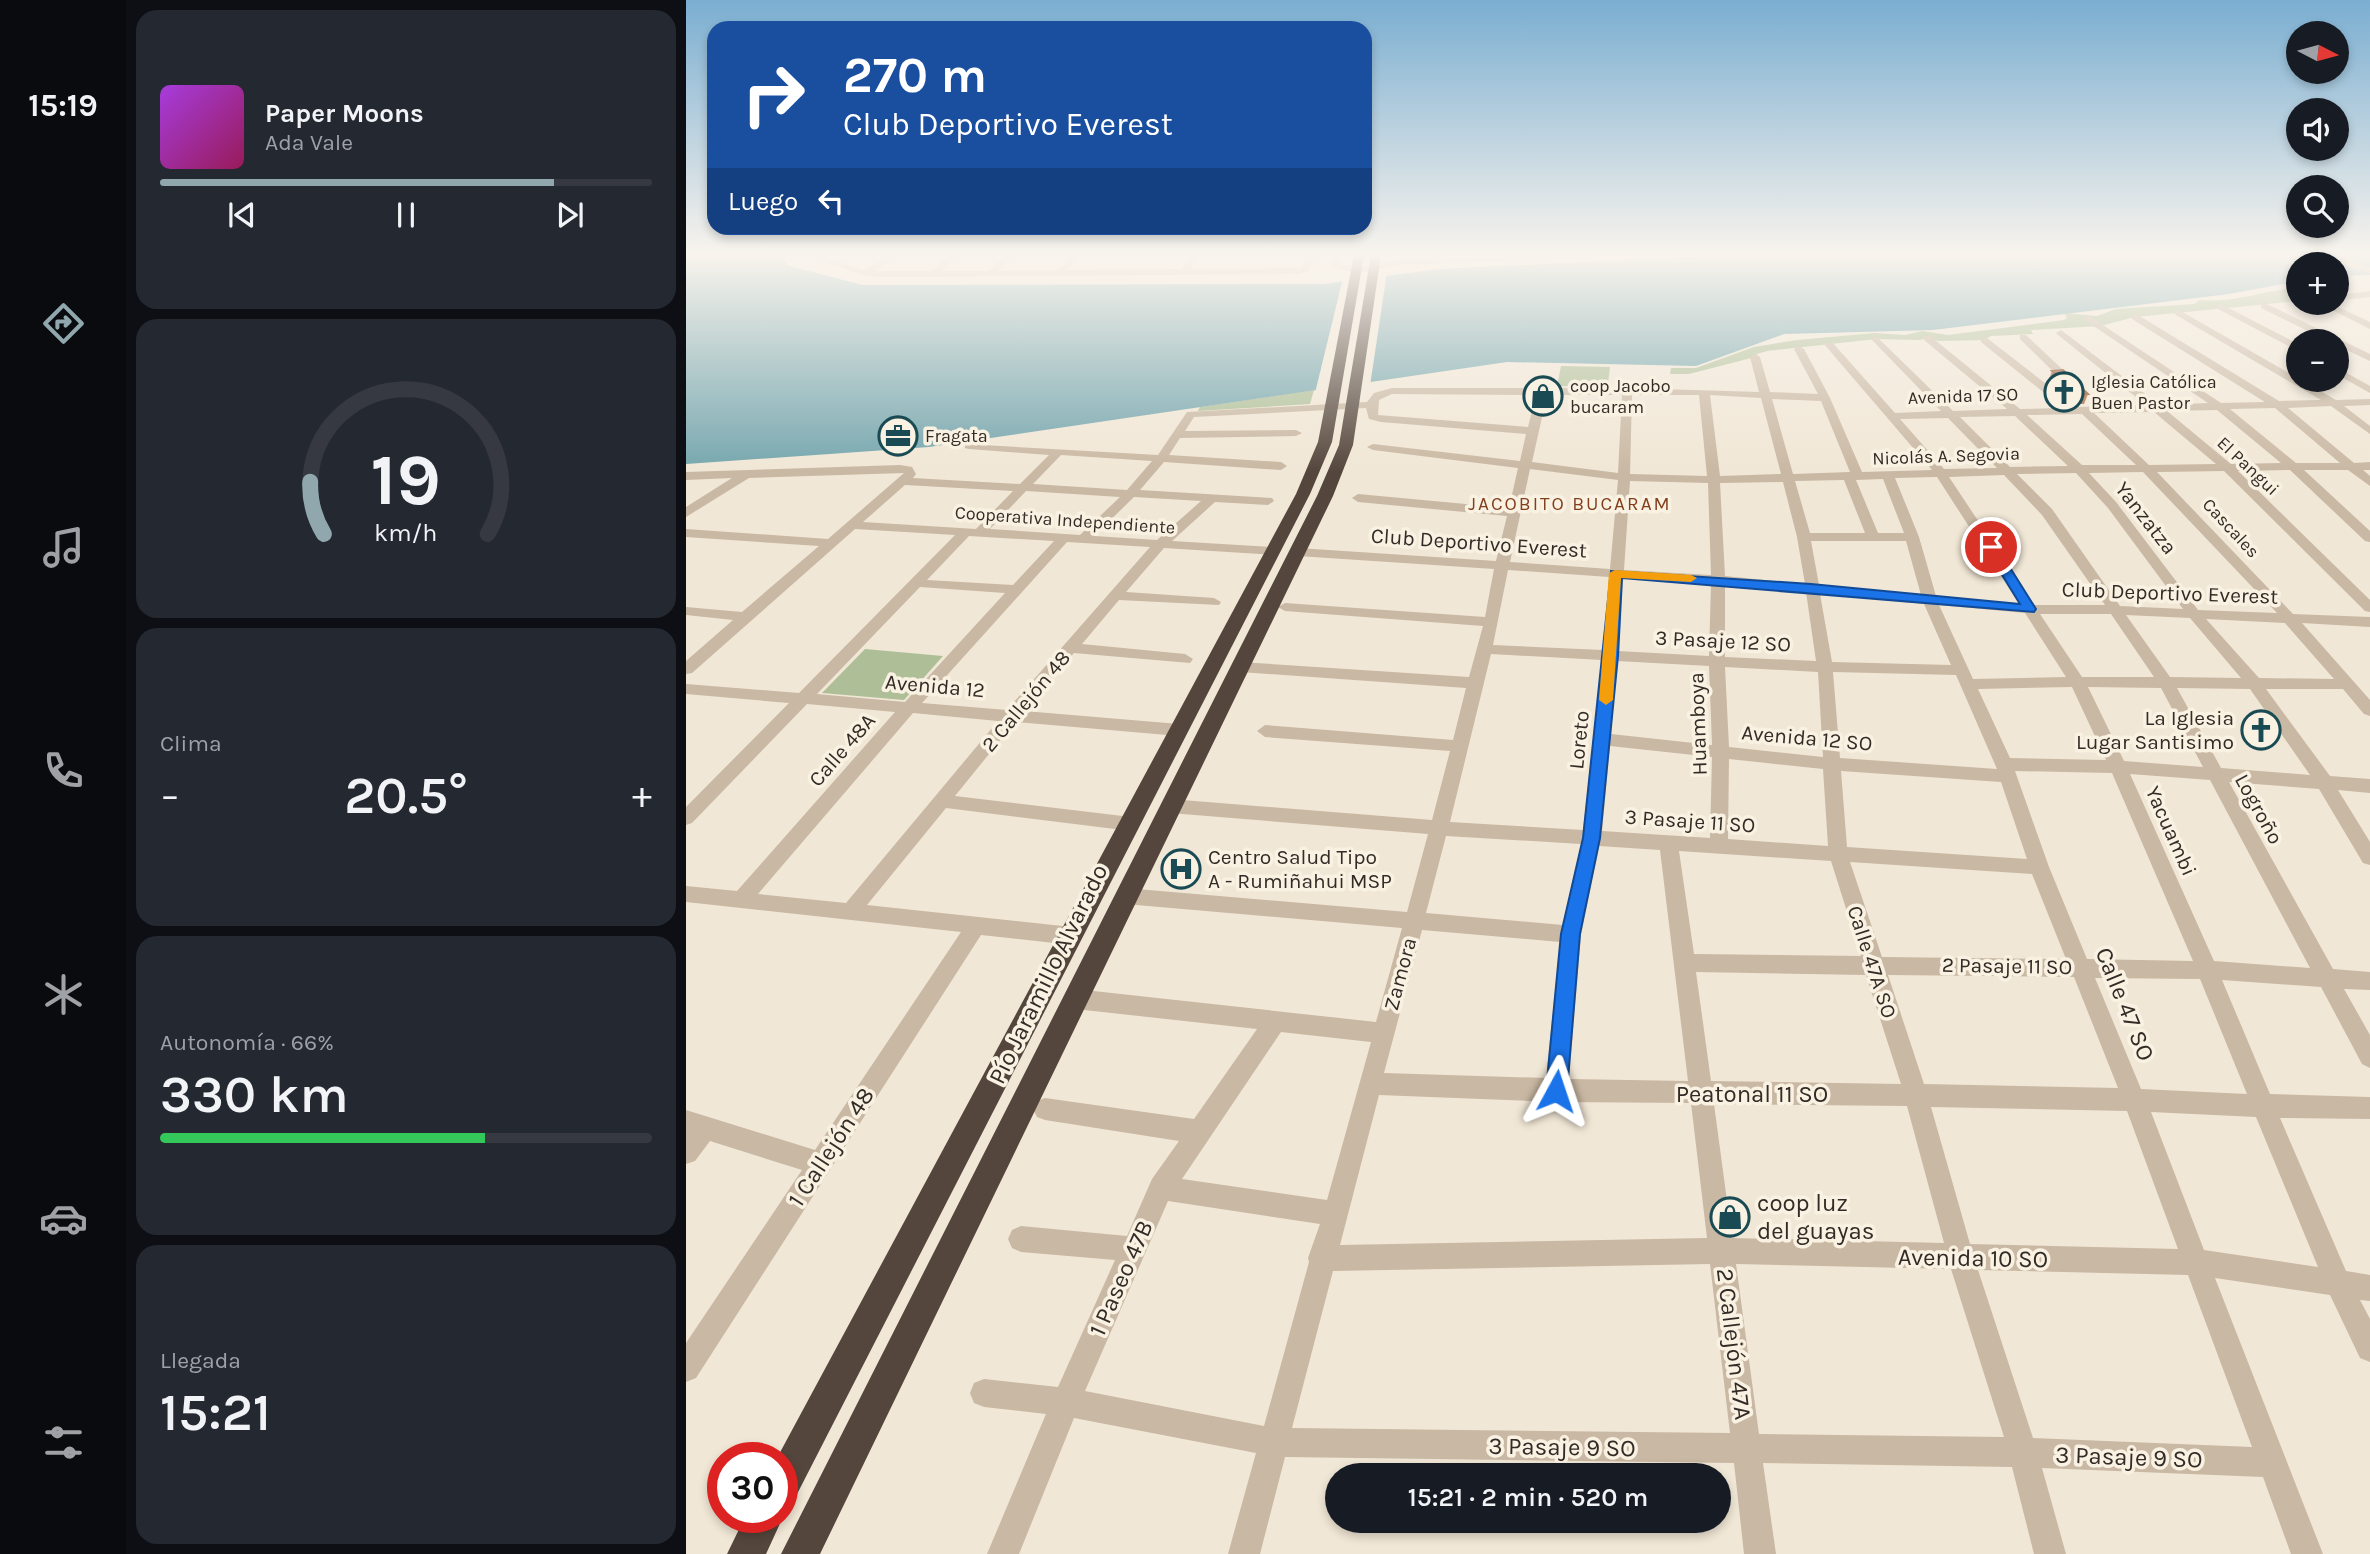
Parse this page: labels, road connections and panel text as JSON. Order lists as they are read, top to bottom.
{
  "streets": {
    "highway": ["Pío Jaramillo Alvarado"],
    "street": [
      "Avenida 17 SO",
      "Nicolás A. Segovia",
      "El Pangui",
      "Yanzatza",
      "Cooperativa Independiente",
      "Cascales",
      "Club Deportivo Everest",
      "3 Pasaje 12 SO",
      "Avenida 12",
      "2 Callejón 48",
      "Huamboya",
      "Avenida 12 SO",
      "Loreto",
      "Calle 48A",
      "Logroño",
      "3 Pasaje 11 SO",
      "Yacuambi",
      "Calle 47A SO",
      "2 Pasaje 11 SO",
      "Zamora",
      "Calle 47 SO",
      "Peatonal 11 SO",
      "1 Callejón 48",
      "Avenida 10 SO",
      "1 Paseo 47B",
      "2 Callejón 47A",
      "3 Pasaje 9 SO"
    ]
  },
  "crossings": [
    ["Avenida 17 SO", "El Pangui"],
    ["Avenida 17 SO", "Yanzatza"],
    ["Avenida 17 SO", "Cascales"],
    ["Avenida 17 SO", "Logroño"],
    ["Avenida 17 SO", "Yacuambi"],
    ["Nicolás A. Segovia", "El Pangui"],
    ["Nicolás A. Segovia", "Yanzatza"],
    ["Nicolás A. Segovia", "Cascales"],
    ["Nicolás A. Segovia", "Huamboya"],
    ["Nicolás A. Segovia", "Loreto"],
    ["Nicolás A. Segovia", "Logroño"],
    ["Nicolás A. Segovia", "Yacuambi"],
    ["Nicolás A. Segovia", "Calle 47A SO"],
    ["Nicolás A. Segovia", "Zamora"],
    ["Nicolás A. Segovia", "Calle 47 SO"],
    ["Yanzatza", "Club Deportivo Everest"],
    ["Yanzatza", "3 Pasaje 12 SO"],
    ["Cooperativa Independiente", "Club Deportivo Everest"],
    ["Cooperativa Independiente", "2 Callejón 48"],
    ["Cooperativa Independiente", "Calle 48A"],
    ["Cooperativa Independiente", "Pío Jaramillo Alvarado"],
    ["Cascales", "Club Deportivo Everest"],
    ["Cascales", "3 Pasaje 12 SO"],
    ["Club Deportivo Everest", "Huamboya"],
    ["Club Deportivo Everest", "Loreto"],
    ["Club Deportivo Everest", "Logroño"],
    ["Club Deportivo Everest", "Yacuambi"],
    ["Club Deportivo Everest", "Calle 47A SO"],
    ["Club Deportivo Everest", "Pío Jaramillo Alvarado"],
    ["Club Deportivo Everest", "Zamora"],
    ["Club Deportivo Everest", "Calle 47 SO"],
    ["3 Pasaje 12 SO", "Huamboya"],
    ["3 Pasaje 12 SO", "Loreto"],
    ["3 Pasaje 12 SO", "Logroño"],
    ["3 Pasaje 12 SO", "Yacuambi"],
    ["3 Pasaje 12 SO", "Calle 47A SO"],
    ["3 Pasaje 12 SO", "Zamora"],
    ["3 Pasaje 12 SO", "Calle 47 SO"],
    ["Avenida 12", "2 Callejón 48"],
    ["Avenida 12", "Calle 48A"],
    ["Avenida 12", "Pío Jaramillo Alvarado"],
    ["Huamboya", "Avenida 12 SO"],
    ["Huamboya", "3 Pasaje 11 SO"],
    ["Avenida 12 SO", "Loreto"],
    ["Avenida 12 SO", "Calle 47A SO"],
    ["Avenida 12 SO", "Calle 47 SO"],
    ["Loreto", "3 Pasaje 11 SO"],
    ["Loreto", "Peatonal 11 SO"],
    ["Logroño", "2 Pasaje 11 SO"],
    ["3 Pasaje 11 SO", "Calle 47A SO"],
    ["3 Pasaje 11 SO", "Pío Jaramillo Alvarado"],
    ["3 Pasaje 11 SO", "Zamora"],
    ["3 Pasaje 11 SO", "Calle 47 SO"],
    ["3 Pasaje 11 SO", "2 Callejón 47A"],
    ["Yacuambi", "2 Pasaje 11 SO"],
    ["Yacuambi", "Peatonal 11 SO"],
    ["Yacuambi", "Avenida 10 SO"],
    ["Calle 47A SO", "2 Pasaje 11 SO"],
    ["Calle 47A SO", "Peatonal 11 SO"],
    ["Calle 47A SO", "Avenida 10 SO"],
    ["Calle 47A SO", "3 Pasaje 9 SO"],
    ["2 Pasaje 11 SO", "Calle 47 SO"],
    ["2 Pasaje 11 SO", "2 Callejón 47A"],
    ["Zamora", "Peatonal 11 SO"],
    ["Zamora", "Avenida 10 SO"],
    ["Zamora", "3 Pasaje 9 SO"],
    ["Calle 47 SO", "Peatonal 11 SO"],
    ["Calle 47 SO", "Avenida 10 SO"],
    ["Calle 47 SO", "3 Pasaje 9 SO"],
    ["Peatonal 11 SO", "2 Callejón 47A"],
    ["Avenida 10 SO", "2 Callejón 47A"],
    ["1 Paseo 47B", "3 Pasaje 9 SO"],
    ["2 Callejón 47A", "3 Pasaje 9 SO"]
  ],
  "districts": ["JACOBITO BUCARAM"],
  "places": {
    "church": ["Iglesia Católica Buen Pastor", "La Iglesia Lugar Santisimo"],
    "shop": ["coop Jacobo bucaram", "coop luz del guayas"],
    "office": ["Fragata"],
    "hospital": ["Centro Salud Tipo A - Rumiñahui MSP"]
  },
  "north": "right",
  "page": {
    "tabs": "15:19",
    "map_buttons": ["+", "−"],
    "turn": ["270 m", "Club Deportivo Everest"],
    "song": ["Paper Moons", "Ada Vale"],
    "then": "Luego",
    "tile": [
      "Clima",
      ["Autonomía · 66%", "330 km"],
      ["Llegada", "15:21"]
    ],
    "heat": ["−", "20.5°", "+"],
    "limit": "30",
    "trip": "15:21 · 2 min · 520 m",
    "gauge": ["19", "km/h"]
  }
}
